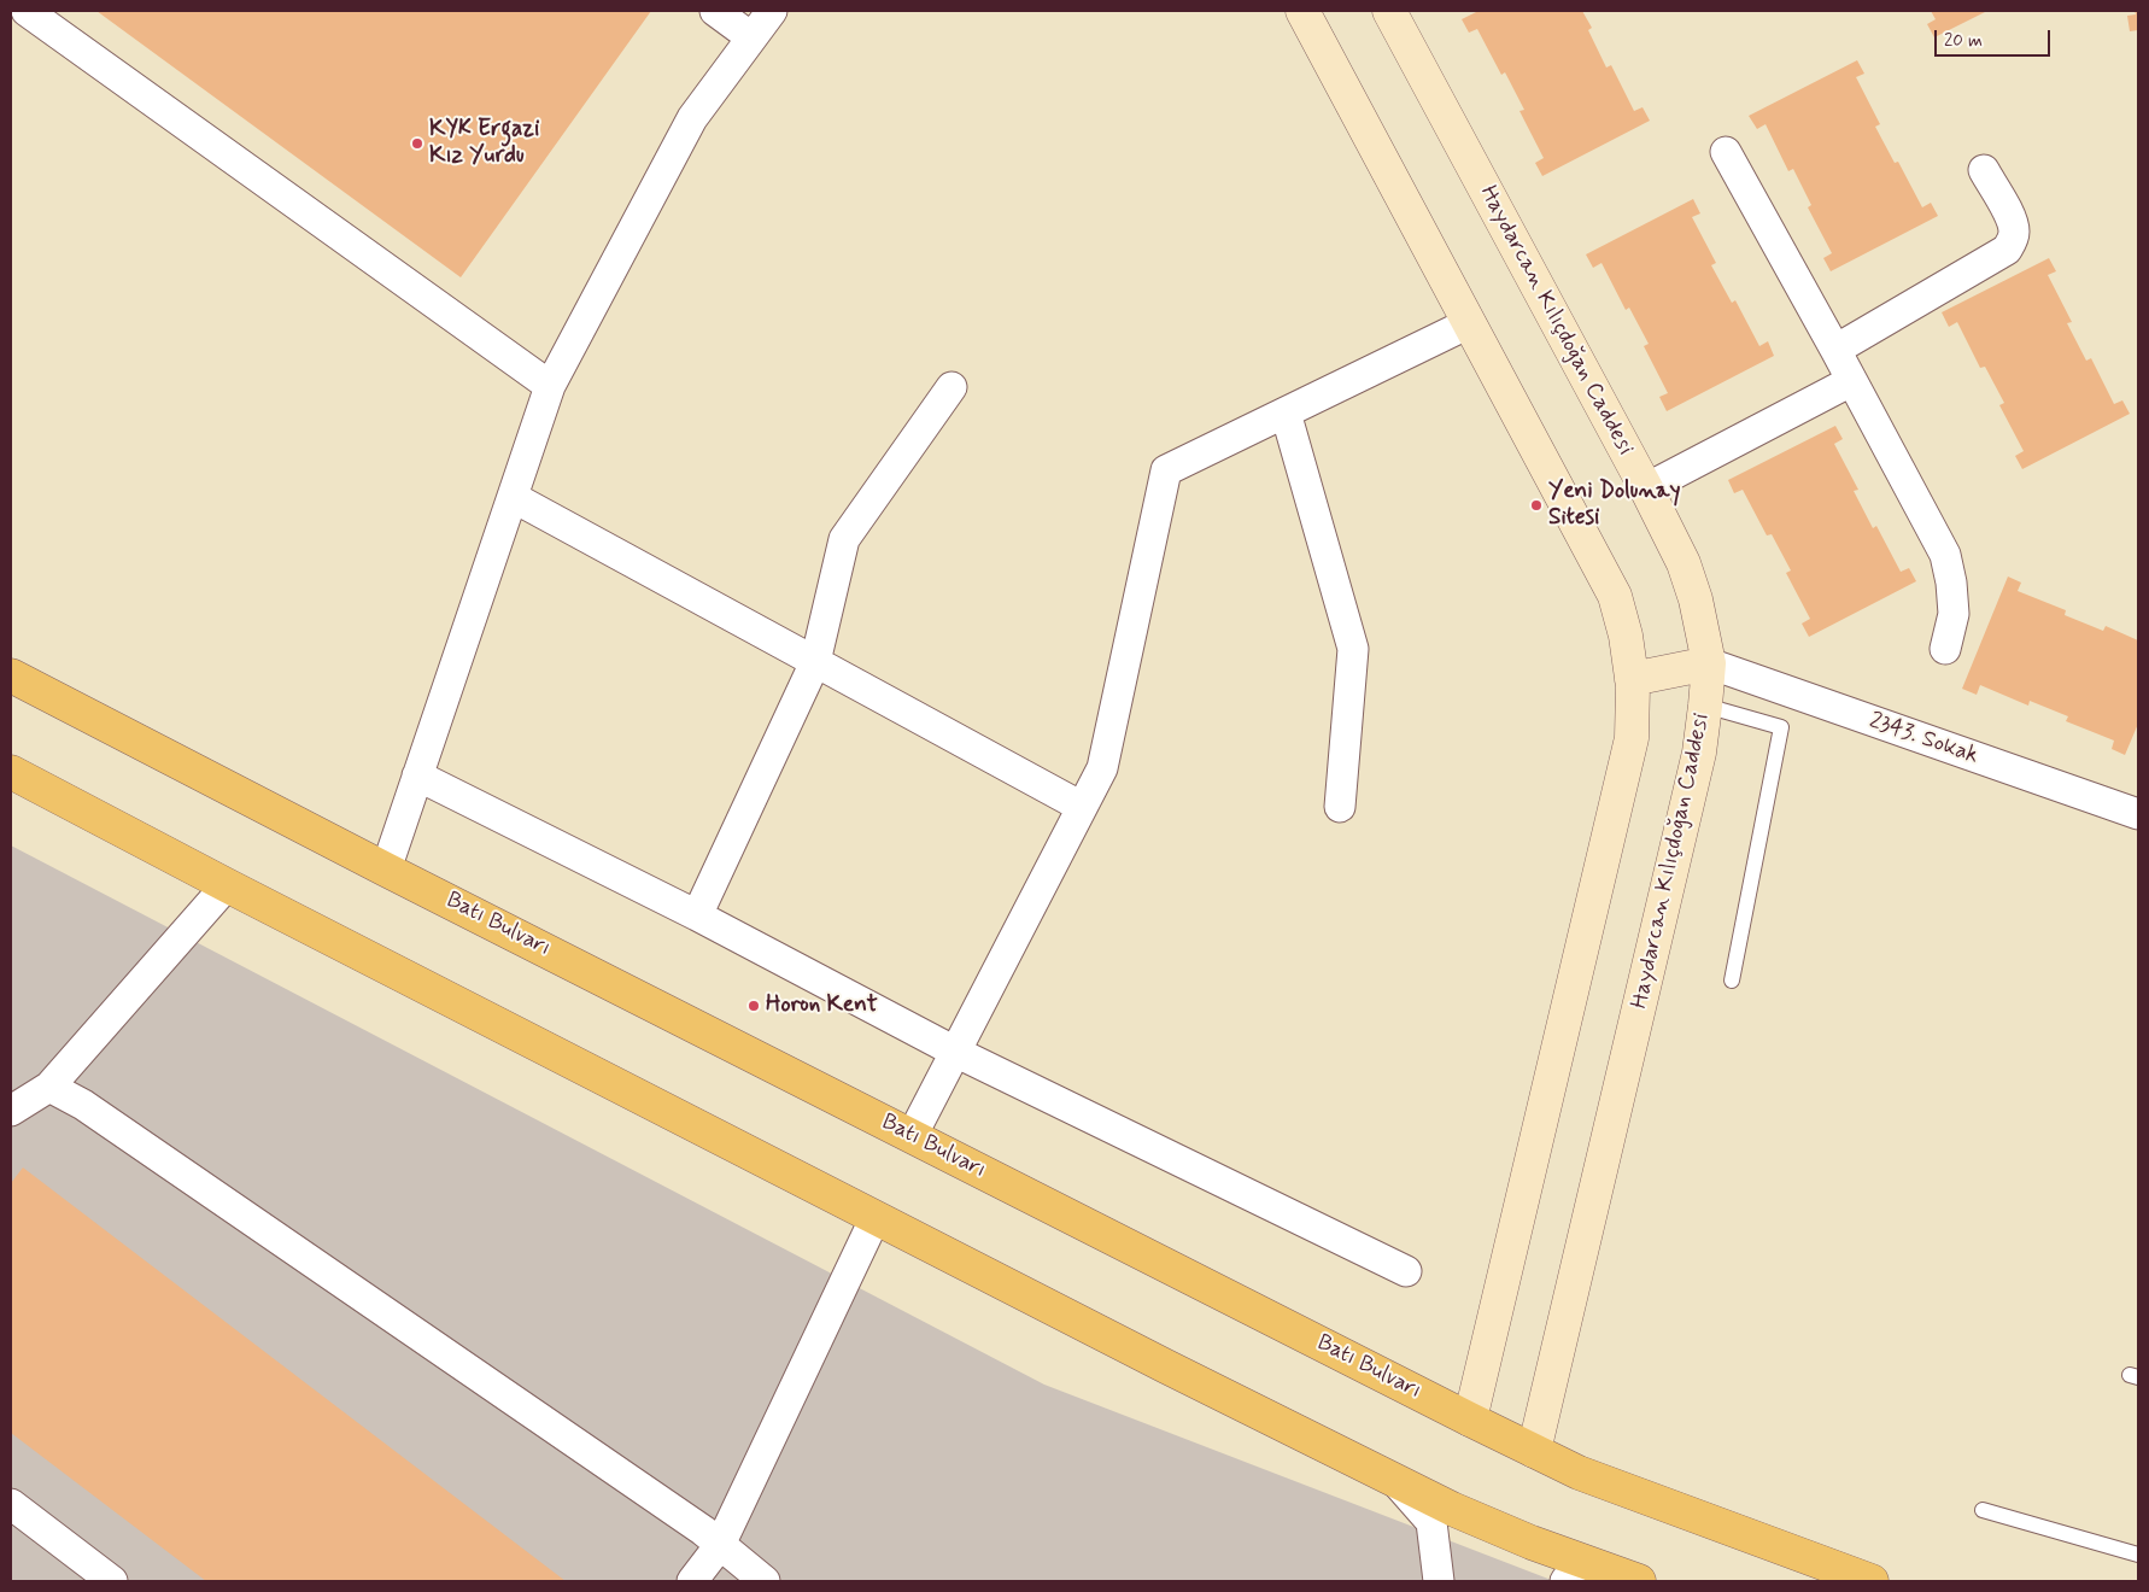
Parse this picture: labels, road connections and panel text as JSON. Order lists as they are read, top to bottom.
{
  "streets": {
    "main road": ["Haydarcan Kılıçdoğan Caddesi", "Batı Bulvarı"],
    "street": ["2343. Sokak"]
  },
  "crossings": [
    ["Haydarcan Kılıçdoğan Caddesi", "2343. Sokak"],
    ["Haydarcan Kılıçdoğan Caddesi", "Batı Bulvarı"]
  ],
  "places": ["KYK Ergazi Kız Yurdu", "Yeni Dolunay Sitesi", "Horon Kent"],
  "scale_bar": "20 m"
}
